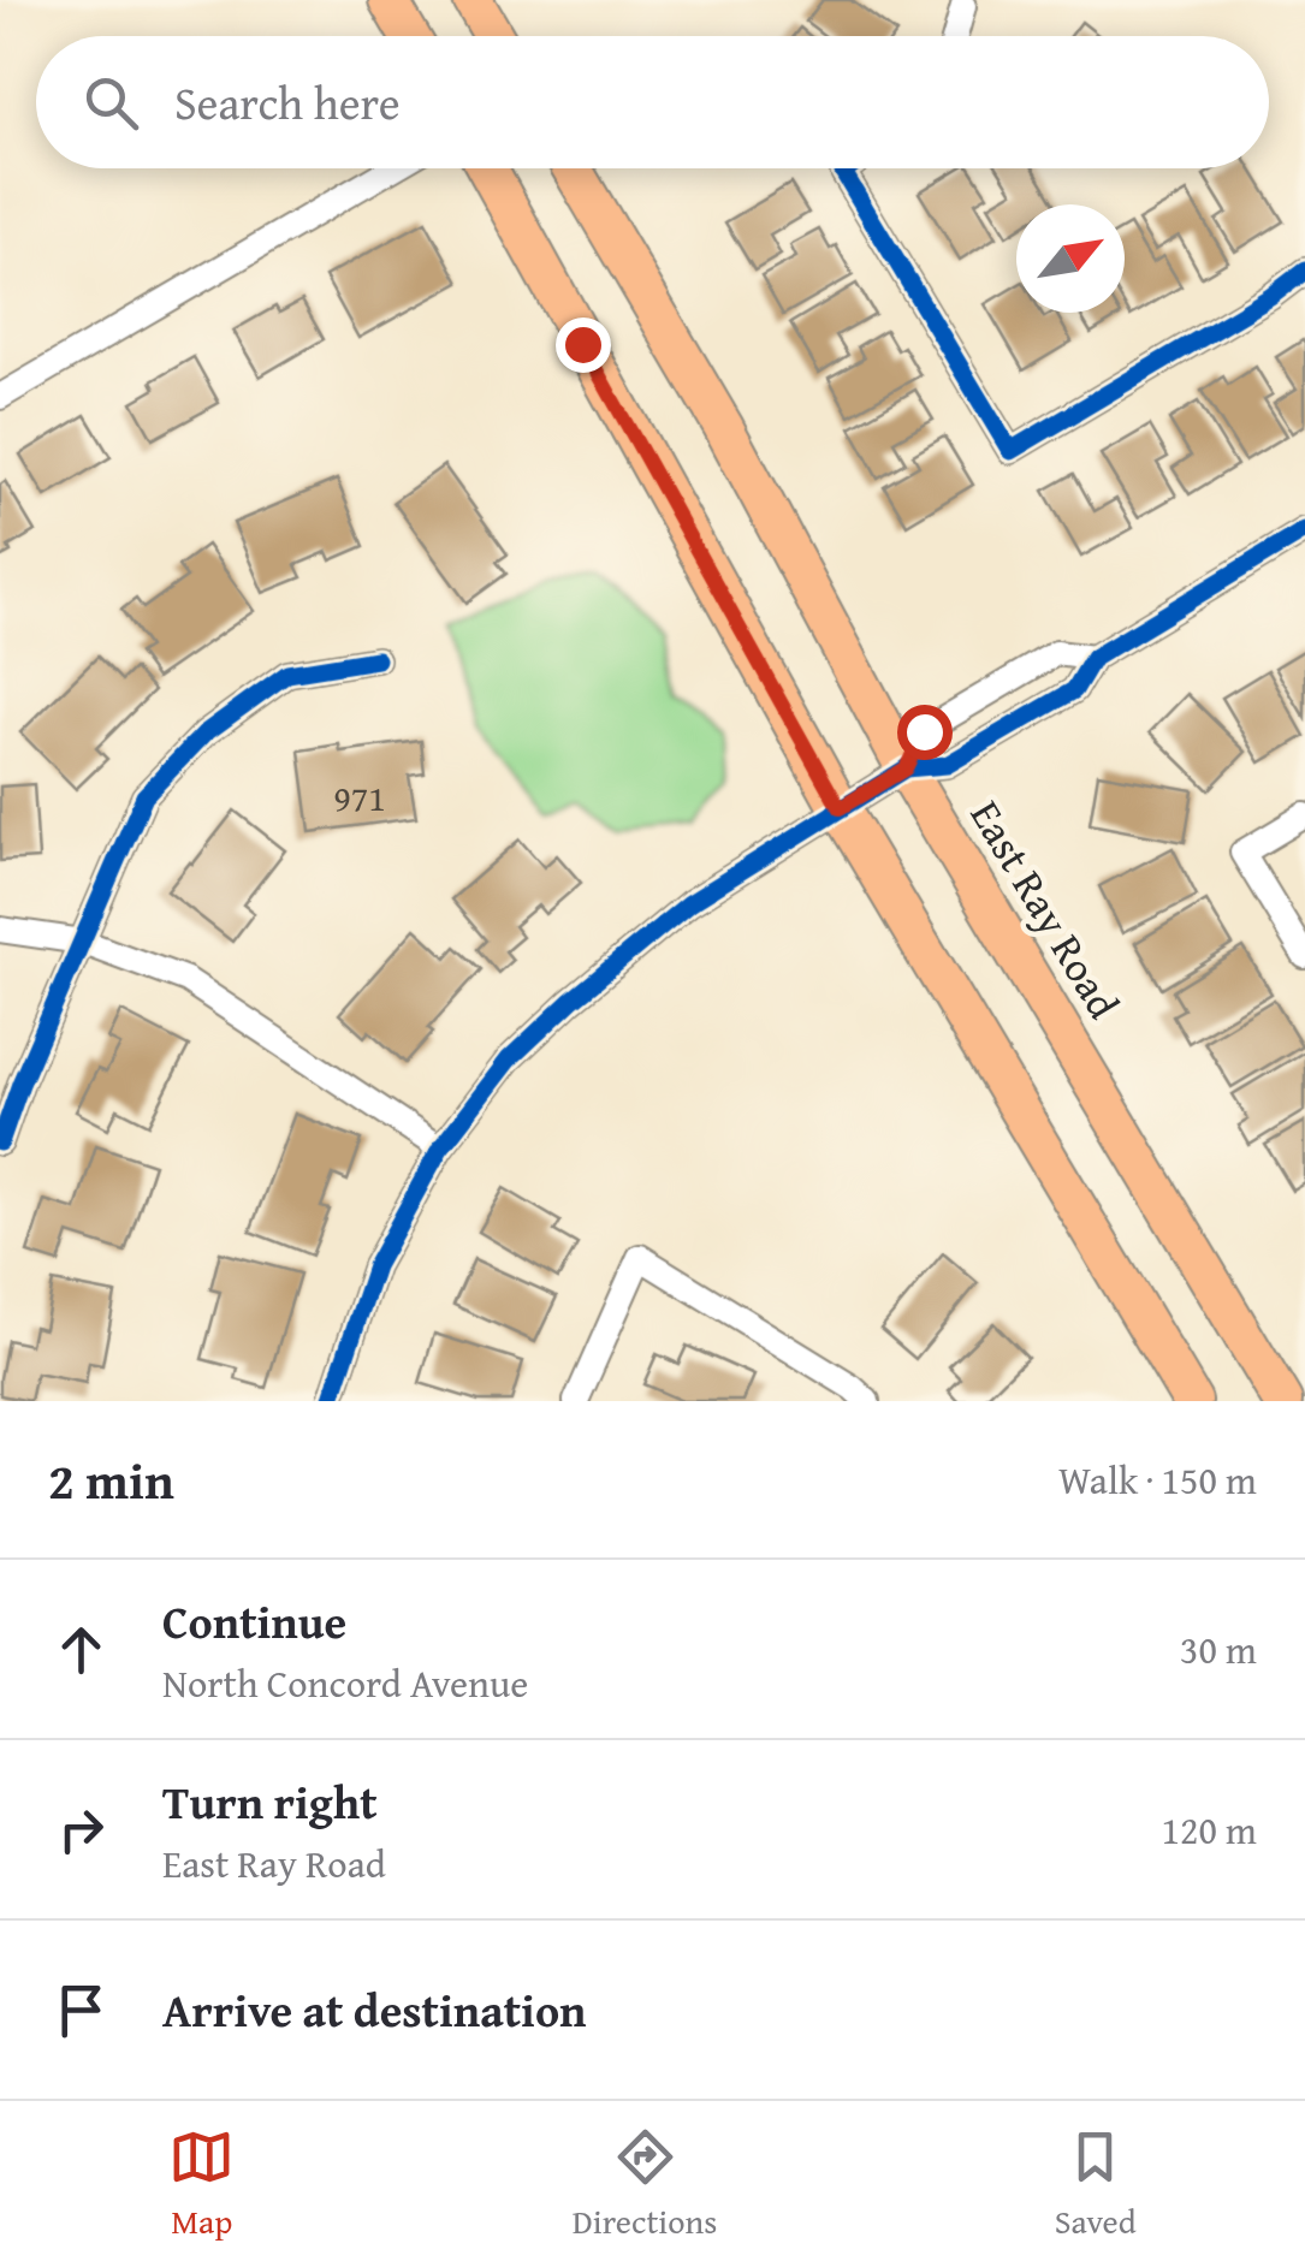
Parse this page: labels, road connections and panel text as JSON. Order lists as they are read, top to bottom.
{
  "streets": {
    "main road": ["East Ray Road"]
  },
  "house_numbers": ["971"],
  "north": "top right",
  "page": {
    "search": "Search here",
    "heading": ["2 min", "Walk · 150 m"],
    "list": [
      ["Continue", "North Concord Avenue", "30 m"],
      ["Turn right", "East Ray Road", "120 m"],
      "Arrive at destination"
    ],
    "nav": ["Map", "Directions", "Saved"]
  }
}
